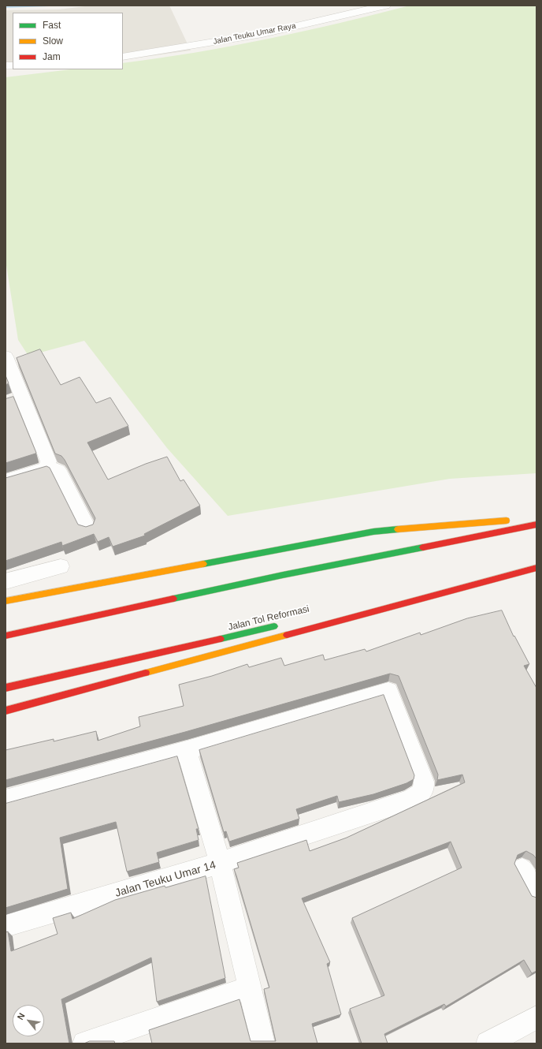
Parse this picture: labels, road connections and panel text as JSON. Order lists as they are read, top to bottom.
{
  "streets": {
    "highway": ["Jalan Tol Reformasi"],
    "street": ["Jalan Teuku Umar Raya", "Jalan Teuku Umar 14"]
  },
  "legend": ["Fast", "Slow", "Jam"],
  "north": "top left"
}
